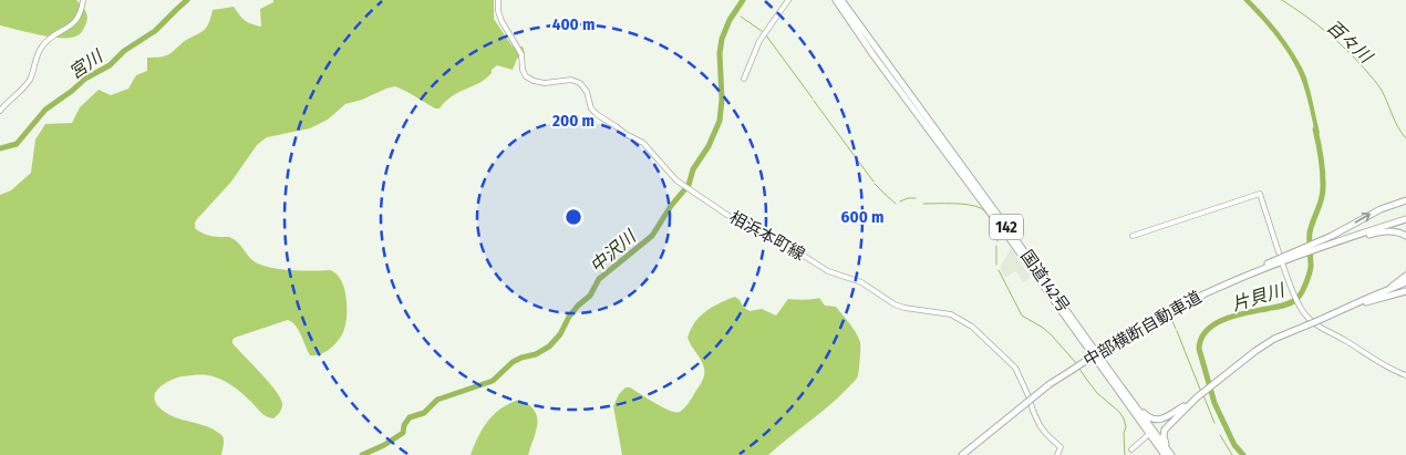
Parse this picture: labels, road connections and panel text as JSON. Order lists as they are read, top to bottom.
{
  "streets": {
    "highway": ["142", "国道142号", "中部横断自動車道"],
    "main road": ["相浜本町線"]
  },
  "water": [
    "百々川",
    "宮川",
    "中沢川",
    "片貝川"
  ],
  "rings": ["400 m", "200 m", "600 m"]
}
